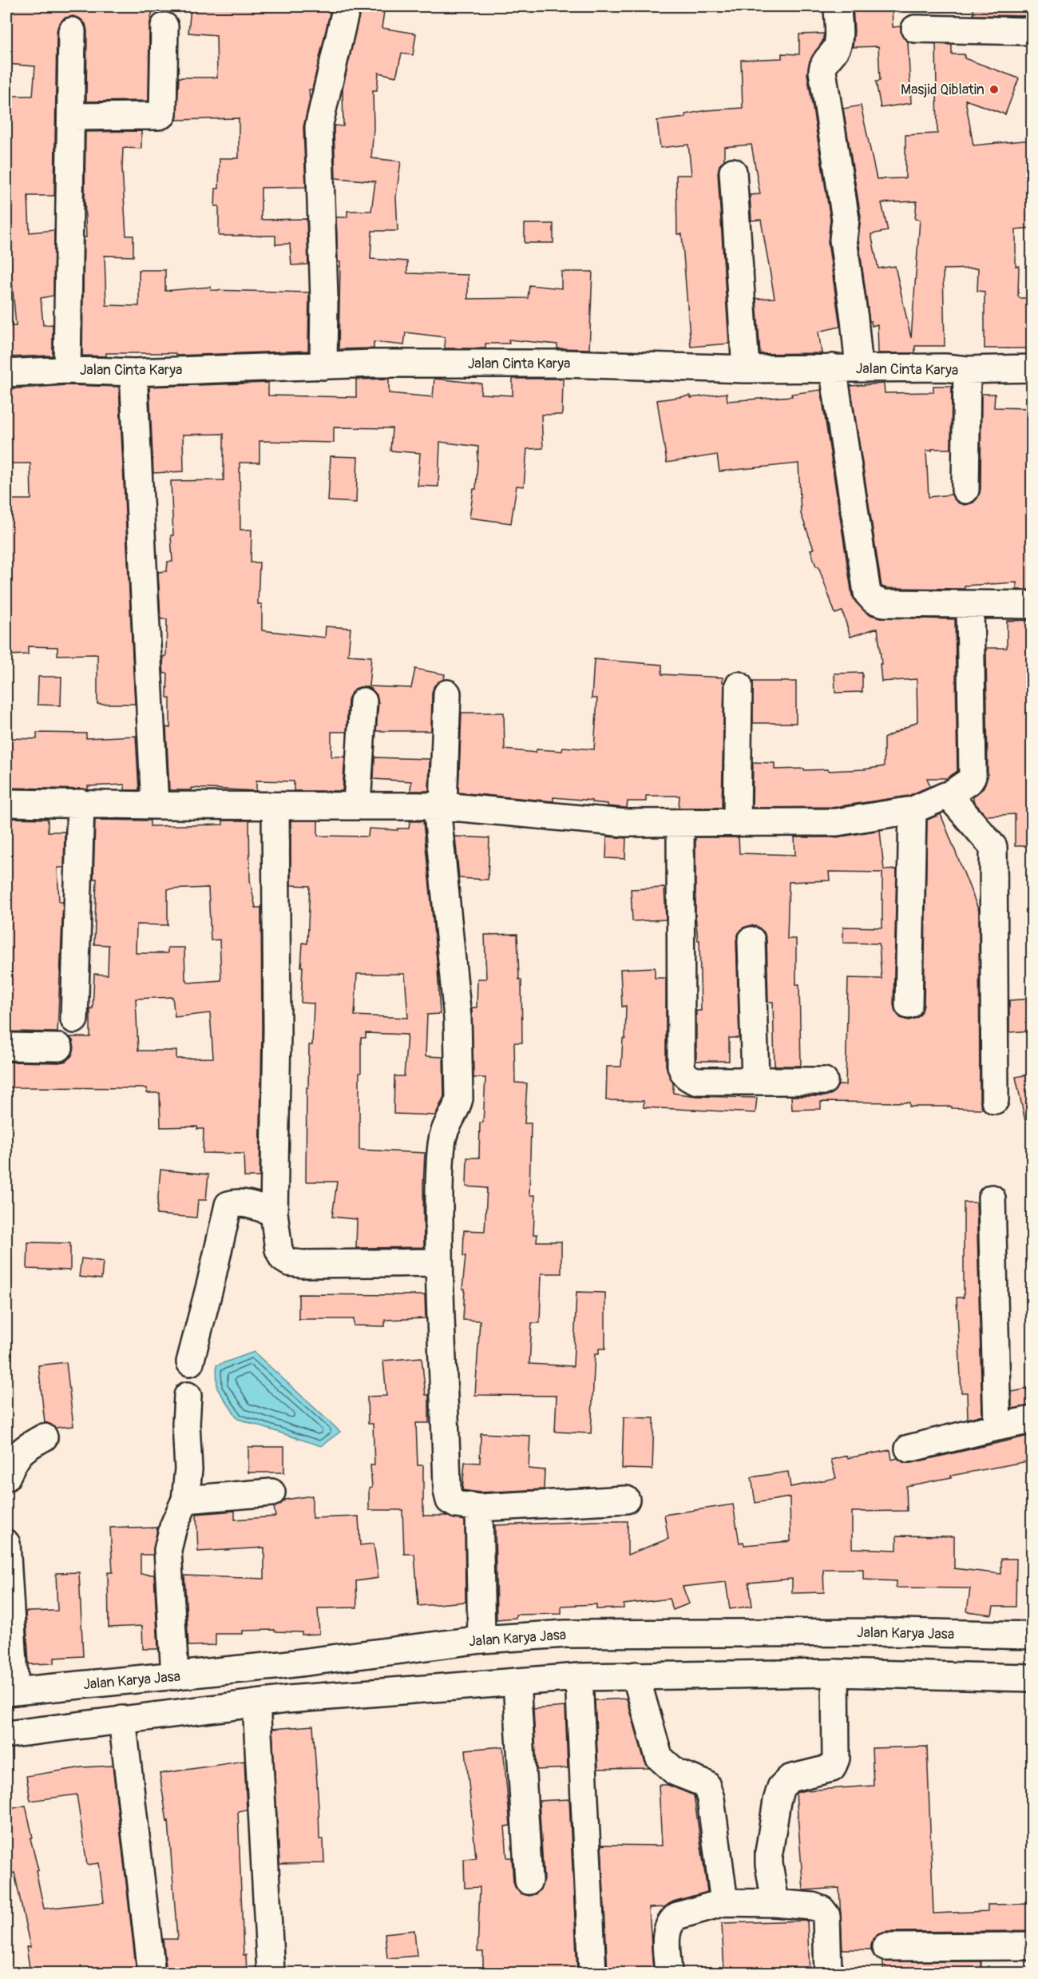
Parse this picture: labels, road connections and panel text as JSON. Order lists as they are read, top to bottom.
{
  "streets": {
    "main road": ["Jalan Cinta Karya", "Jalan Karya Jasa"]
  },
  "places": ["Masjid Qiblatin"]
}
